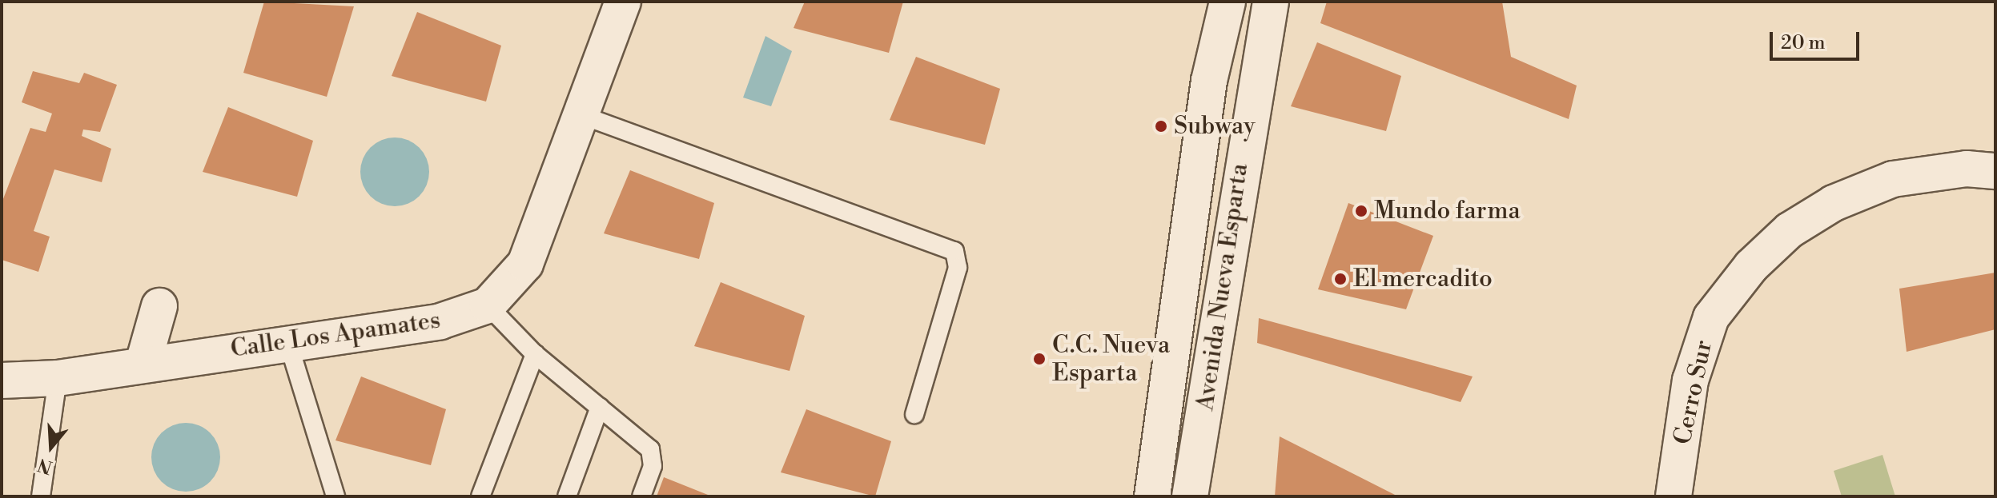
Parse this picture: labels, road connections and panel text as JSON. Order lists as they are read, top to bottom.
{
  "streets": {
    "street": ["Avenida Nueva Esparta", "Calle Los Apamates", "Cerro Sur"]
  },
  "places": [
    "Subway",
    "Mundo farma",
    "El mercadito",
    "C.C. Nueva Esparta"
  ],
  "scale_bar": "20 m",
  "north": "bottom"
}
